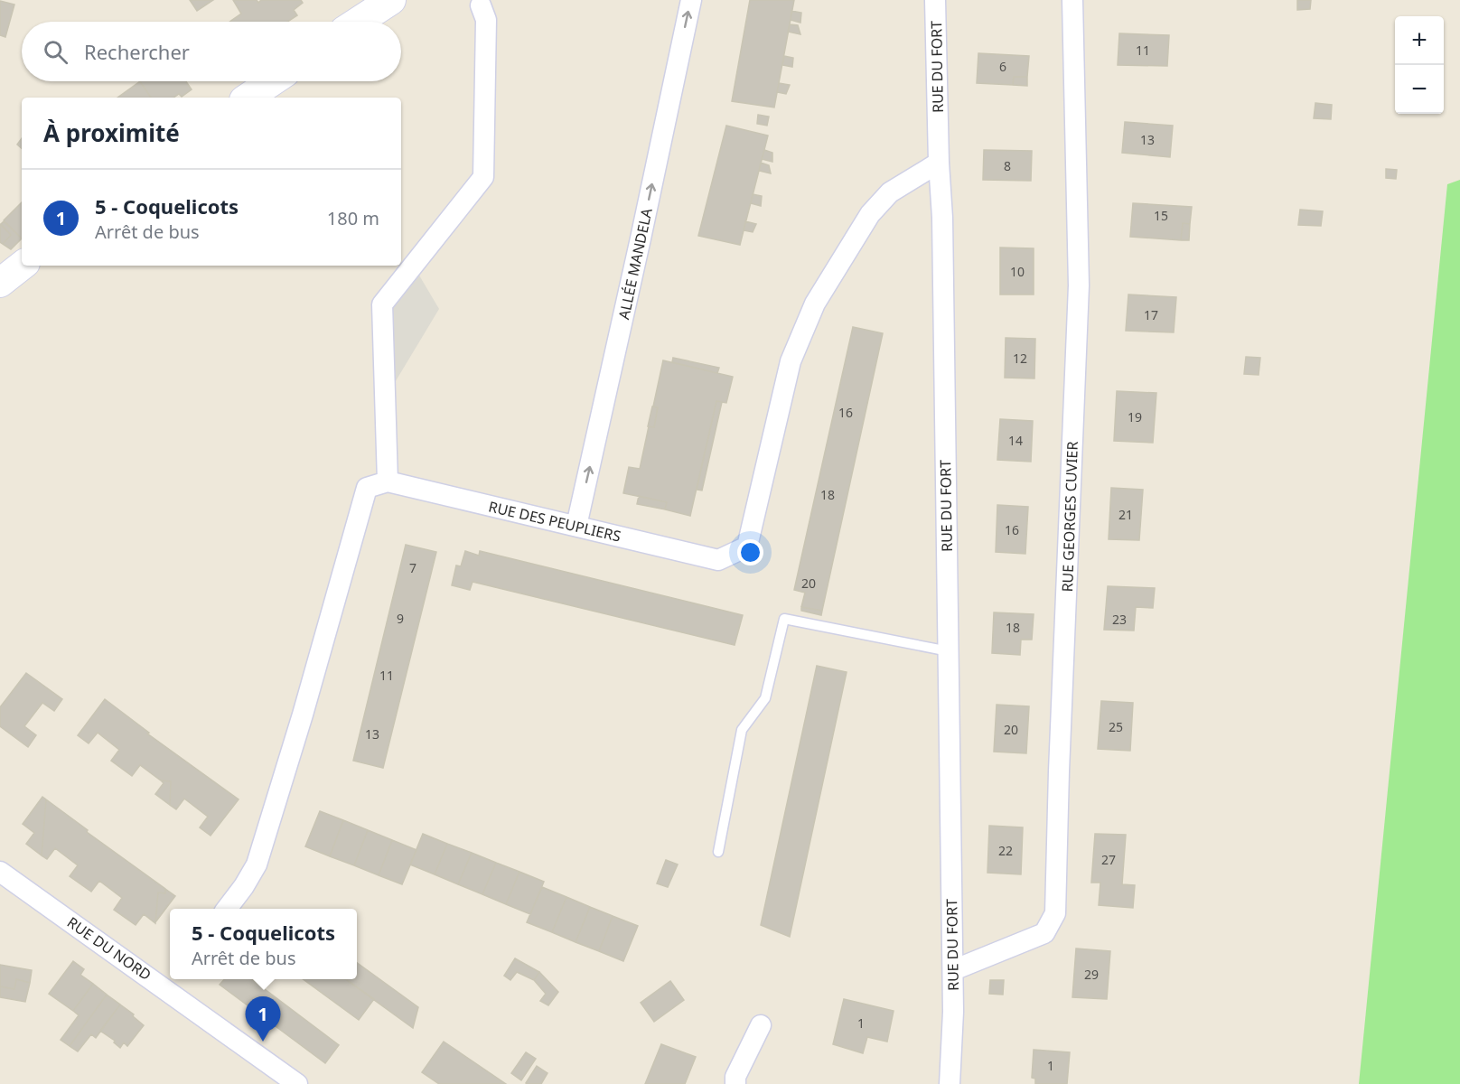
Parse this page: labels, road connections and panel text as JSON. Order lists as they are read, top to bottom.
{
  "streets": {
    "street": [
      "RUE DU FORT",
      "ALLÉE MANDELA",
      "RUE GEORGES CUVIER",
      "RUE DES PEUPLIERS",
      "RUE DU NORD"
    ]
  },
  "crossings": [
    ["RUE DU FORT", "RUE GEORGES CUVIER"],
    ["RUE DU FORT", "RUE DES PEUPLIERS"],
    ["ALLÉE MANDELA", "RUE DES PEUPLIERS"]
  ],
  "one_way": ["ALLÉE MANDELA"],
  "house_numbers": [
    "11",
    "6",
    "13",
    "8",
    "15",
    "10",
    "17",
    "12",
    "16",
    "19",
    "14",
    "18",
    "21",
    "16",
    "7",
    "20",
    "9",
    "23",
    "18",
    "11",
    "25",
    "20",
    "13",
    "22",
    "27",
    "29",
    "1",
    "1"
  ],
  "page": {
    "map_buttons": ["+", "−"],
    "search": "Rechercher",
    "heading": "À proximité",
    "list": [
      {
        "mark": "1",
        "name": "5 - Coquelicots",
        "note": "Arrêt de bus",
        "value": "180 m"
      }
    ],
    "popup": ["5 - Coquelicots", "Arrêt de bus"],
    "pins": "1"
  }
}
